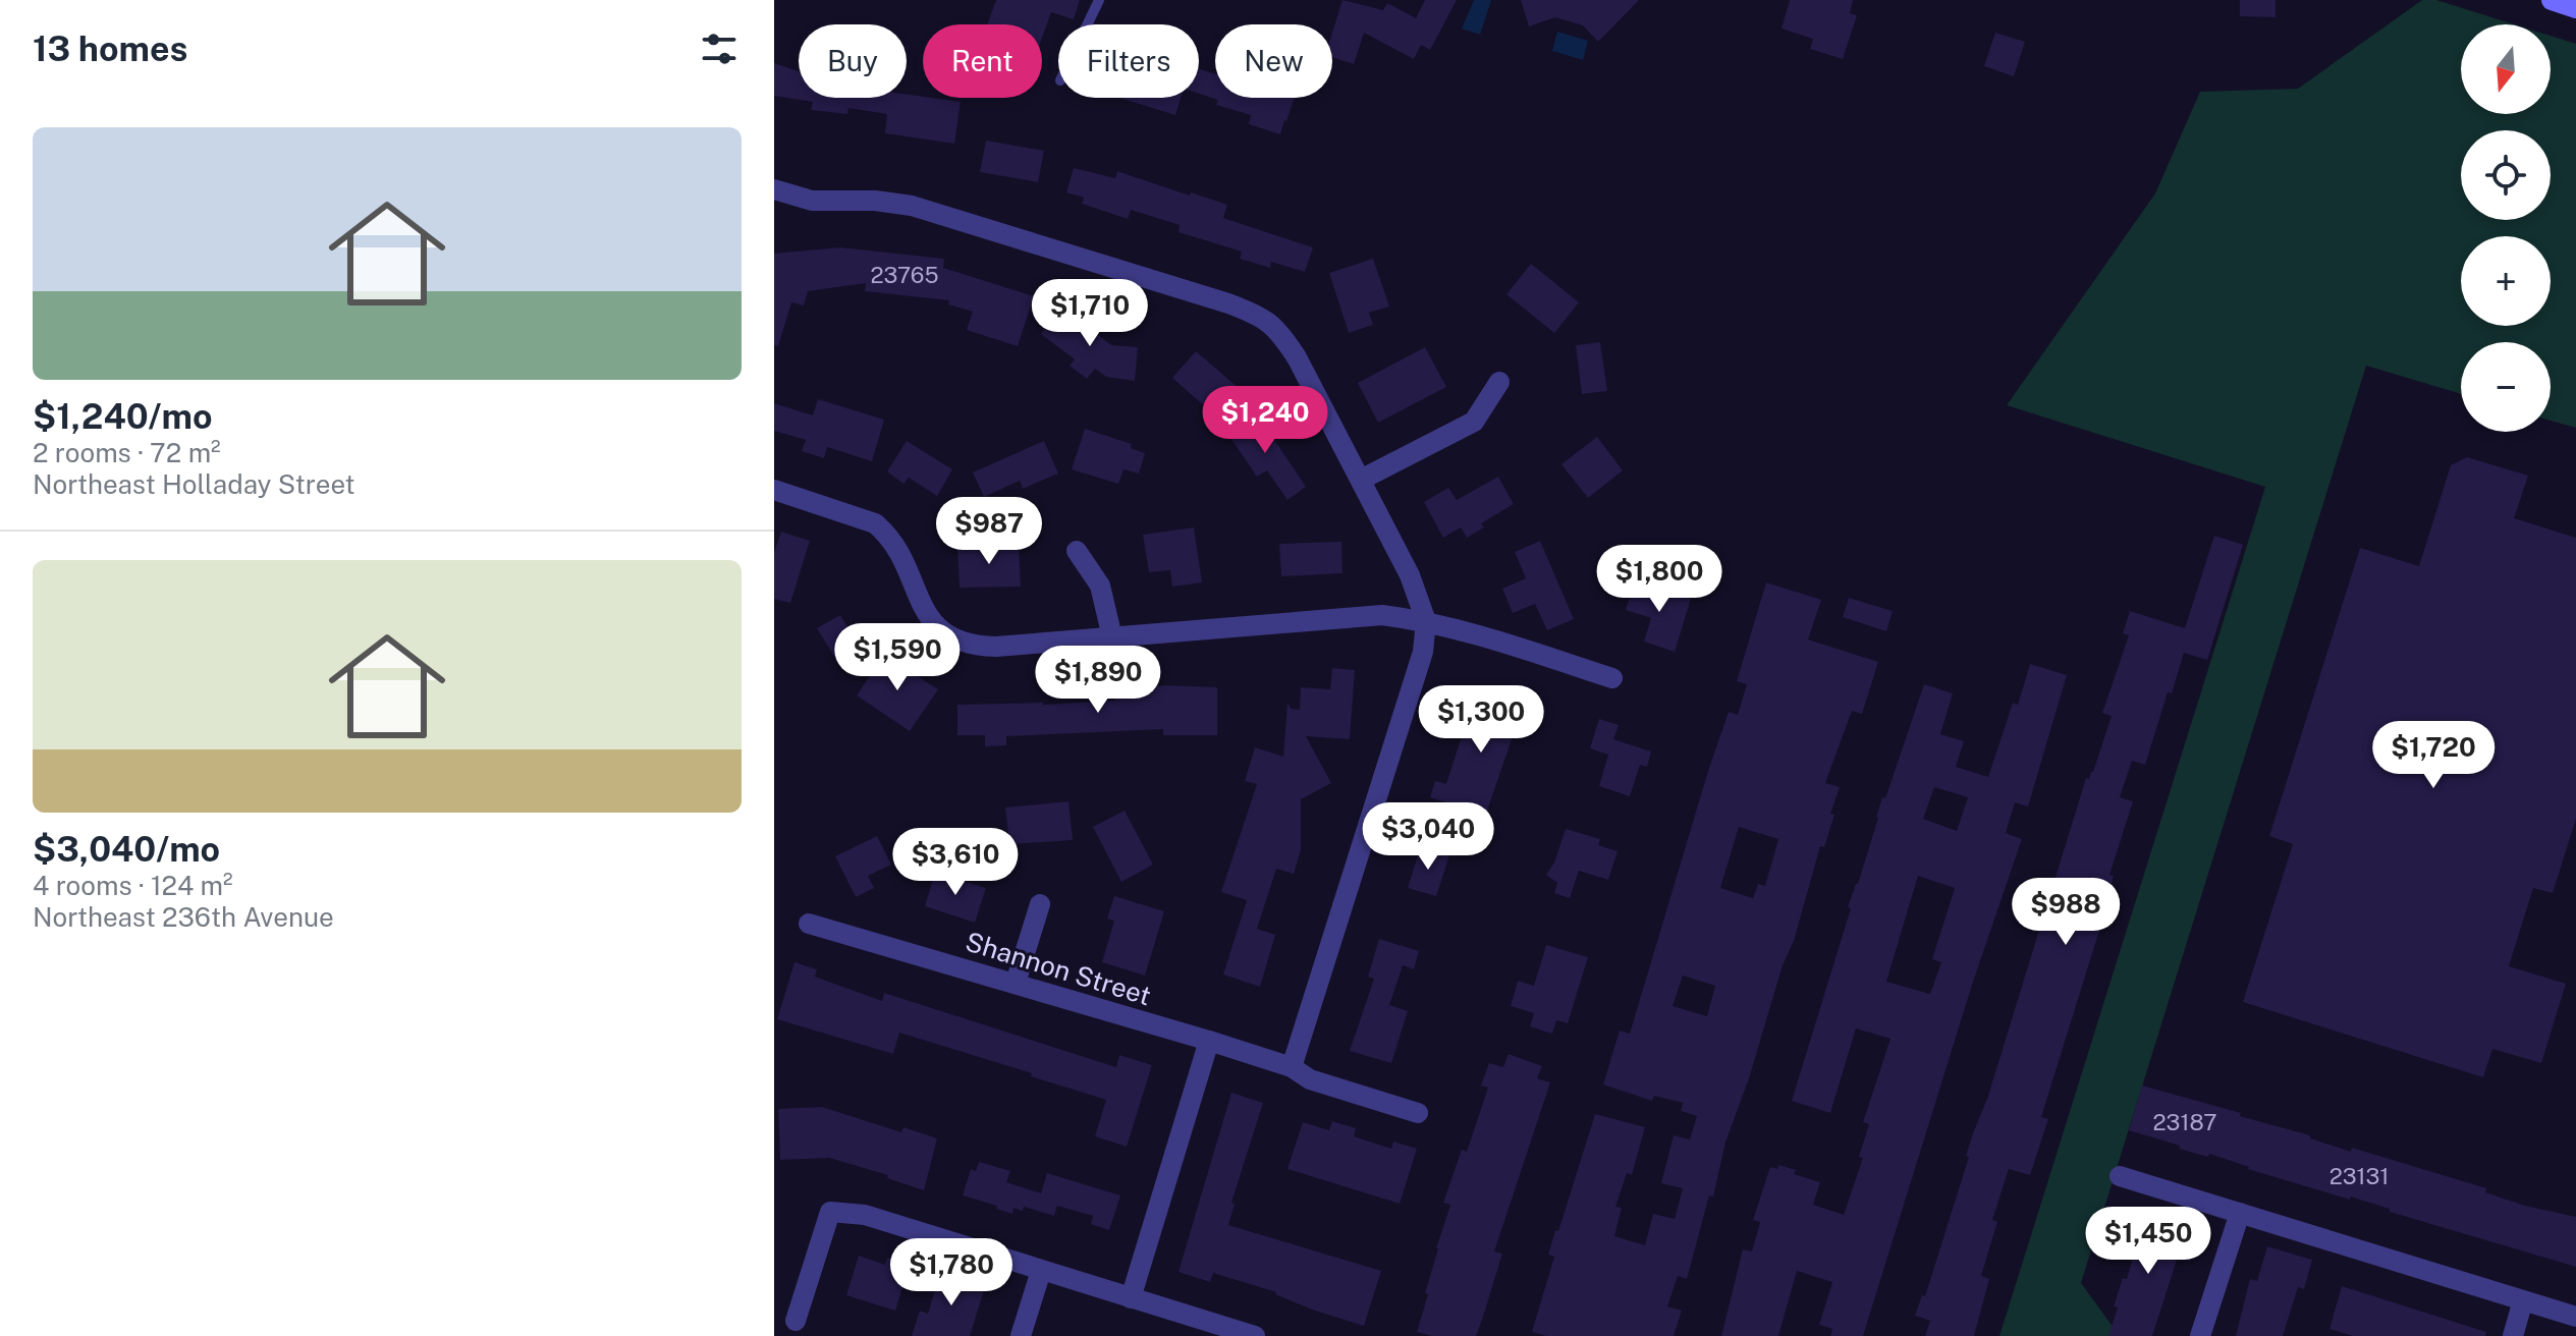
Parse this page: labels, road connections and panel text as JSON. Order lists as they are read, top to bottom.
{
  "streets": {
    "street": ["Shannon Street"]
  },
  "house_numbers": ["23765", "23187", "23131"],
  "north": "bottom",
  "page": {
    "heading": "13 homes",
    "map_buttons": ["+", "−"],
    "chip": [
      "Buy",
      "Rent",
      "Filters",
      "New"
    ],
    "list": [
      {
        "name": "$1,240/mo",
        "note": "2 rooms · 72 m² · Northeast Holladay Street"
      },
      {
        "name": "$3,040/mo",
        "note": "4 rooms · 124 m² · Northeast 236th Avenue"
      }
    ],
    "price": [
      "$1,710",
      "$1,240",
      "$987",
      "$1,800",
      "$1,590",
      "$1,890",
      "$1,300",
      "$1,720",
      "$3,040",
      "$3,610",
      "$988",
      "$1,450",
      "$1,780"
    ]
  }
}
